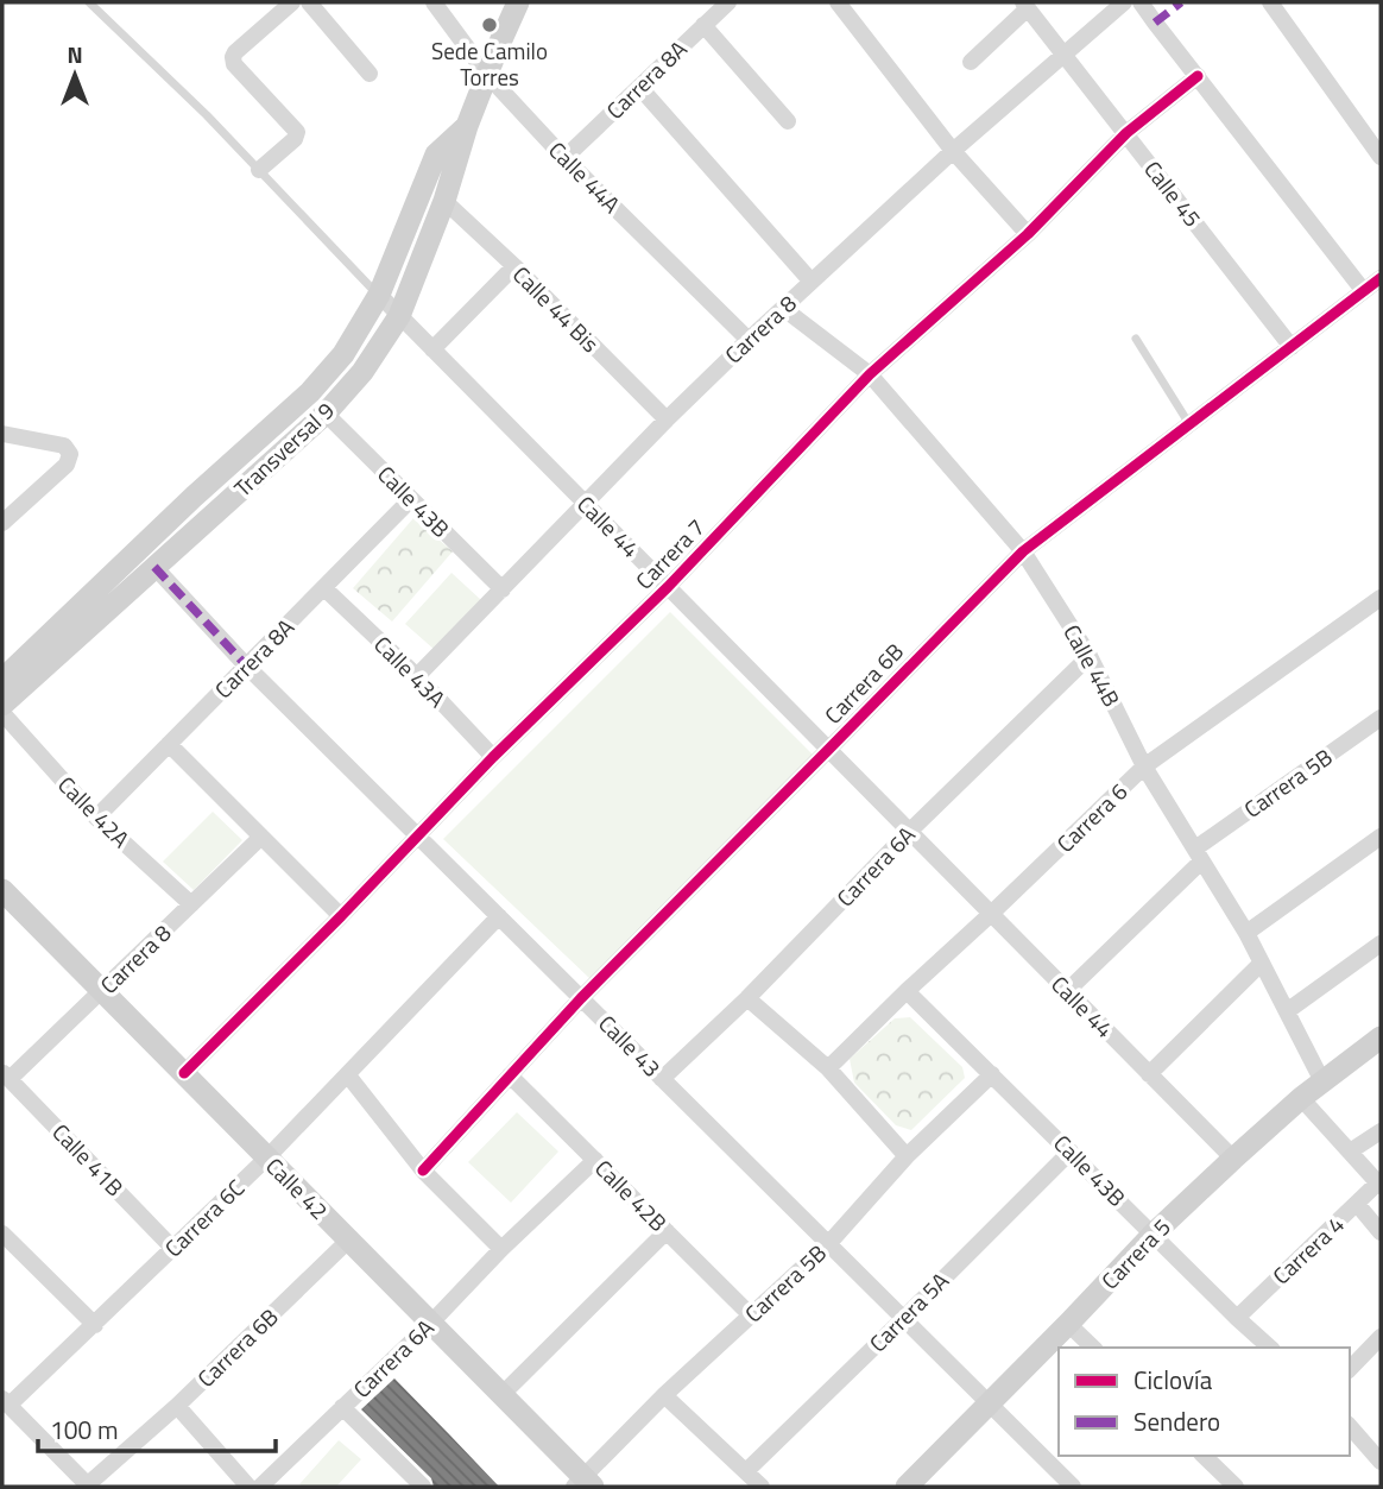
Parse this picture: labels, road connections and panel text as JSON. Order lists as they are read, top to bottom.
{
  "streets": {
    "street": [
      "Carrera 8A",
      "Calle 44A",
      "Calle 45",
      "Calle 44 Bis",
      "Carrera 8",
      "Transversal 9",
      "Calle 43B",
      "Calle 44",
      "Carrera 7",
      "Calle 44B",
      "Calle 43A",
      "Carrera 6B",
      "Carrera 5B",
      "Calle 42A",
      "Carrera 6",
      "Carrera 6A",
      "Calle 43",
      "Calle 41B",
      "Calle 42",
      "Calle 42B",
      "Carrera 6C",
      "Carrera 4",
      "Carrera 5",
      "Carrera 5A"
    ]
  },
  "crossings": [
    ["Carrera 8A", "Calle 44A"],
    ["Carrera 8A", "Calle 43B"],
    ["Carrera 8A", "Calle 43A"],
    ["Carrera 8A", "Calle 42A"],
    ["Carrera 8A", "Calle 43"],
    ["Calle 44A", "Carrera 8"],
    ["Calle 44A", "Transversal 9"],
    ["Calle 45", "Carrera 8"],
    ["Calle 45", "Carrera 7"],
    ["Calle 45", "Carrera 6B"],
    ["Calle 44 Bis", "Carrera 8"],
    ["Calle 44 Bis", "Transversal 9"],
    ["Carrera 8", "Calle 43B"],
    ["Carrera 8", "Calle 44"],
    ["Carrera 8", "Calle 44B"],
    ["Carrera 8", "Calle 43A"],
    ["Carrera 8", "Calle 42A"],
    ["Carrera 8", "Calle 41B"],
    ["Carrera 8", "Calle 42"],
    ["Transversal 9", "Calle 43B"],
    ["Transversal 9", "Calle 44"],
    ["Transversal 9", "Calle 43"],
    ["Calle 43B", "Carrera 5B"],
    ["Calle 43B", "Carrera 6"],
    ["Calle 43B", "Carrera 4"],
    ["Calle 43B", "Carrera 5"],
    ["Calle 43B", "Carrera 5A"],
    ["Calle 44", "Carrera 7"],
    ["Calle 44", "Carrera 6B"],
    ["Calle 44", "Carrera 5B"],
    ["Calle 44", "Carrera 6"],
    ["Calle 44", "Carrera 6A"],
    ["Calle 44", "Carrera 5"],
    ["Carrera 7", "Calle 44B"],
    ["Carrera 7", "Calle 43A"],
    ["Carrera 7", "Calle 43"],
    ["Carrera 7", "Calle 42"],
    ["Calle 44B", "Carrera 6B"],
    ["Calle 44B", "Carrera 5B"],
    ["Calle 44B", "Carrera 6"],
    ["Calle 44B", "Carrera 6A"],
    ["Calle 44B", "Carrera 5"],
    ["Carrera 6B", "Calle 43"],
    ["Carrera 6B", "Calle 42"],
    ["Carrera 6B", "Calle 42B"],
    ["Carrera 5B", "Calle 43"],
    ["Carrera 5B", "Calle 42"],
    ["Carrera 5B", "Calle 42B"],
    ["Carrera 6A", "Calle 43"],
    ["Carrera 6A", "Calle 42"],
    ["Carrera 6A", "Calle 42B"],
    ["Calle 43", "Carrera 6C"],
    ["Calle 43", "Carrera 5"],
    ["Calle 43", "Carrera 5A"],
    ["Calle 41B", "Carrera 6C"],
    ["Calle 42", "Carrera 6C"]
  ],
  "places": ["Sede Camilo Torres"],
  "legend": ["Ciclovía", "Sendero"],
  "scale_bar": "100 m",
  "north": "top"
}
